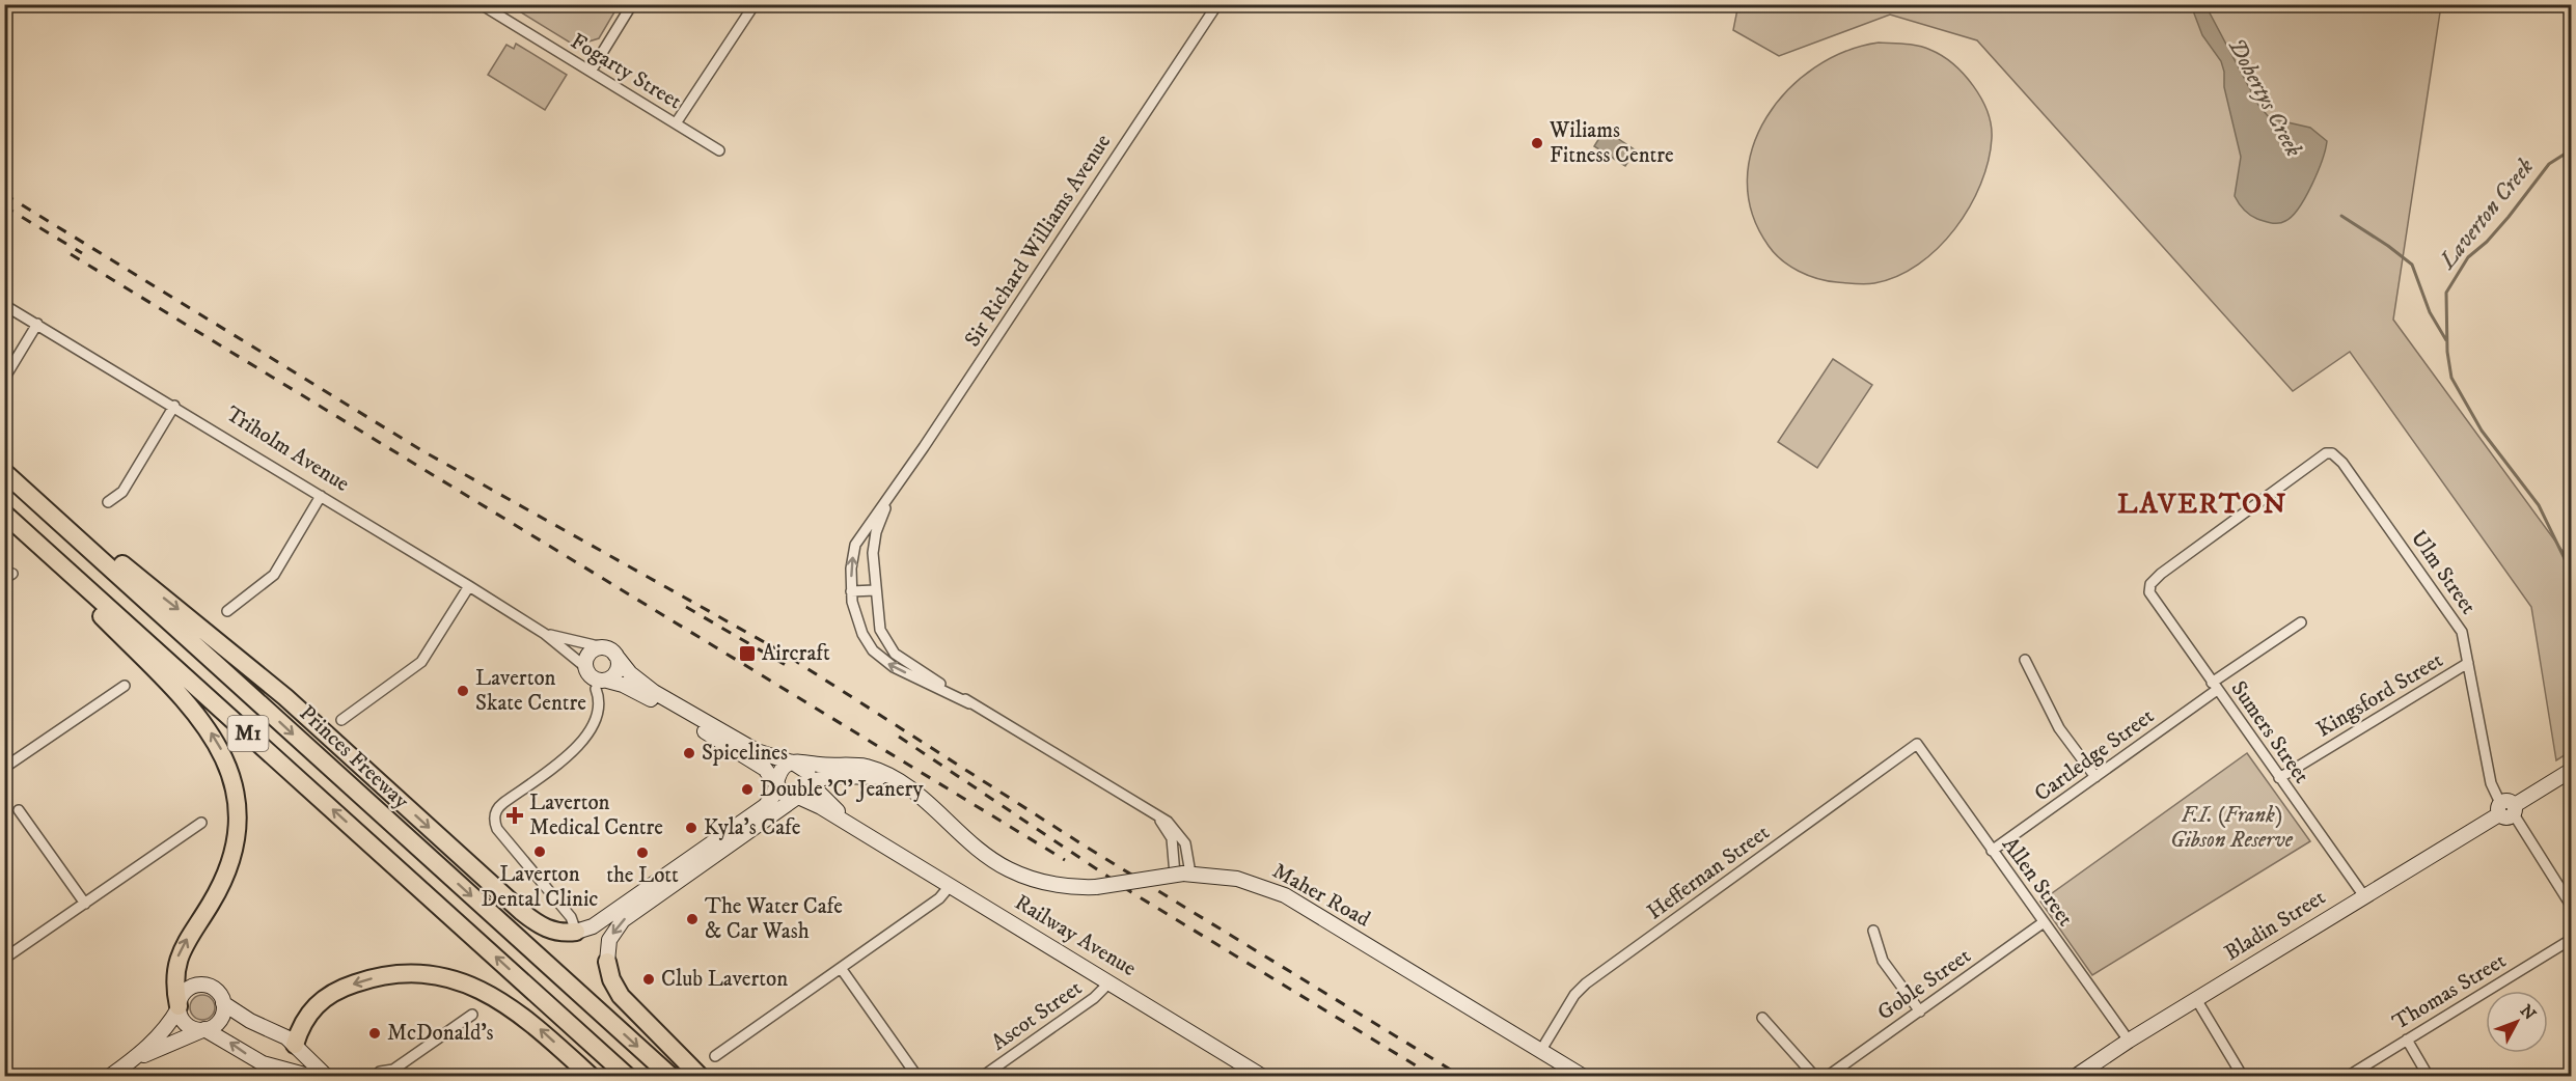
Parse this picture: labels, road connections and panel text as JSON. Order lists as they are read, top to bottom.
{
  "streets": {
    "highway": ["M1", "Princes Freeway"],
    "street": [
      "Fogarty Street",
      "Sir Richard Williams Avenue",
      "Triholm Avenue",
      "Ulm Street",
      "Kingsford Street",
      "Sumers Street",
      "Cartledge Street",
      "Heffernan Street",
      "Allen Street",
      "Maher Road",
      "Bladin Street",
      "Railway Avenue",
      "Goble Street",
      "Thomas Street",
      "Ascot Street"
    ]
  },
  "crossings": [
    ["Sir Richard Williams Avenue", "Maher Road"],
    ["Ulm Street", "Kingsford Street"],
    ["Ulm Street", "Sumers Street"],
    ["Ulm Street", "Bladin Street"],
    ["Kingsford Street", "Sumers Street"],
    ["Sumers Street", "Cartledge Street"],
    ["Sumers Street", "Bladin Street"],
    ["Cartledge Street", "Allen Street"],
    ["Heffernan Street", "Allen Street"],
    ["Heffernan Street", "Maher Road"],
    ["Allen Street", "Bladin Street"],
    ["Allen Street", "Goble Street"],
    ["Maher Road", "Railway Avenue"],
    ["Railway Avenue", "Ascot Street"]
  ],
  "districts": ["LAVERTON"],
  "water": ["Dohertys Creek", "Laverton Creek"],
  "parks": ["F.I. (Frank) Gibson Reserve"],
  "places": {
    "other": [
      "Wiliams Fitness Centre",
      "Laverton Skate Centre",
      "Spicelines",
      "Double 'C' Jeanery",
      "Kyla's Cafe",
      "Laverton Dental Clinic",
      "the Lott",
      "The Water Cafe & Car Wash",
      "Club Laverton",
      "McDonald's"
    ],
    "transit": ["Aircraft"],
    "health": ["Laverton Medical Centre"]
  },
  "north": "top right"
}
